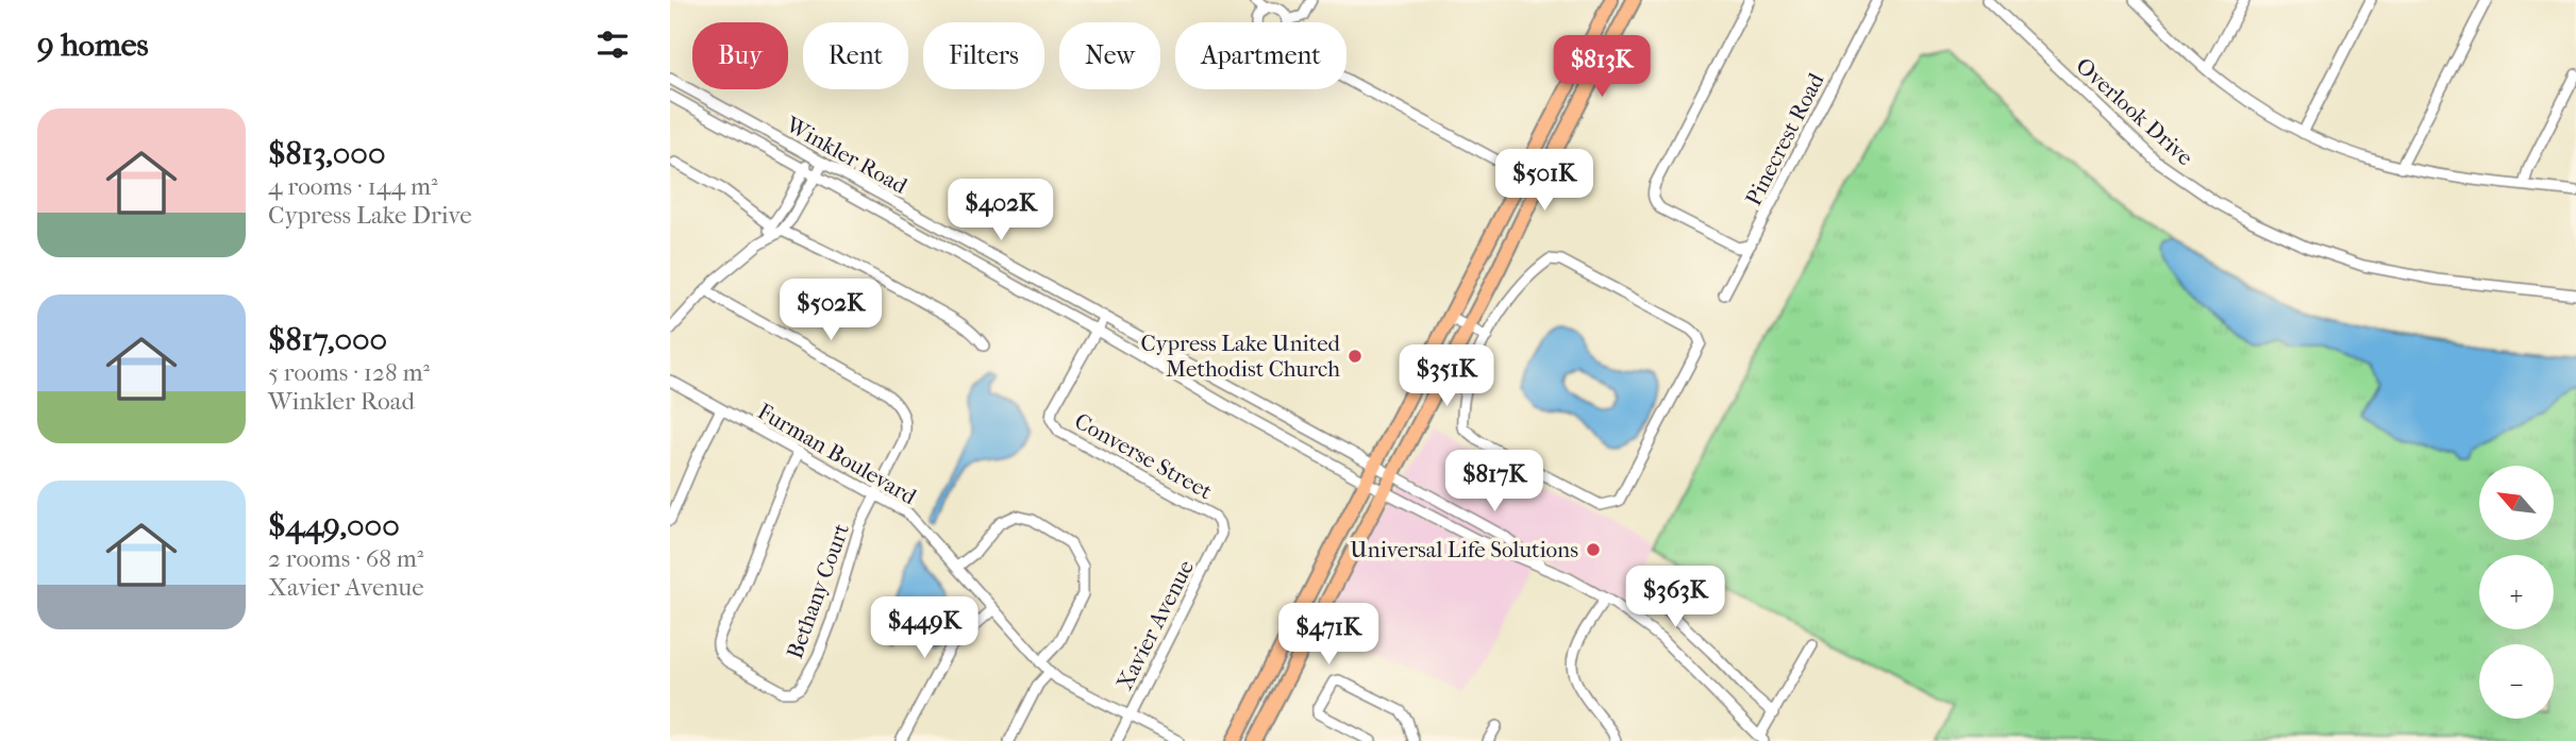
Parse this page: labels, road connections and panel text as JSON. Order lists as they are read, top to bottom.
{
  "streets": {
    "street": [
      "Overlook Drive",
      "Pinecrest Road",
      "Winkler Road",
      "Furman Boulevard",
      "Converse Street",
      "Bethany Court",
      "Xavier Avenue"
    ]
  },
  "crossings": [
    ["Winkler Road", "Converse Street"],
    ["Furman Boulevard", "Bethany Court"],
    ["Furman Boulevard", "Xavier Avenue"],
    ["Converse Street", "Xavier Avenue"]
  ],
  "places": ["Cypress Lake United Methodist Church", "Universal Life Solutions"],
  "north": "top left",
  "page": {
    "heading": "9 homes",
    "chip": [
      "Buy",
      "Rent",
      "Filters",
      "New",
      "Apartment"
    ],
    "price": [
      "$813K",
      "$501K",
      "$402K",
      "$502K",
      "$351K",
      "$817K",
      "$363K",
      "$449K",
      "$471K"
    ],
    "list": [
      {
        "name": "$813,000",
        "note": "4 rooms · 144 m² · Cypress Lake Drive"
      },
      {
        "name": "$817,000",
        "note": "5 rooms · 128 m² · Winkler Road"
      },
      {
        "name": "$449,000",
        "note": "2 rooms · 68 m² · Xavier Avenue"
      }
    ],
    "map_buttons": ["+", "−"]
  }
}
